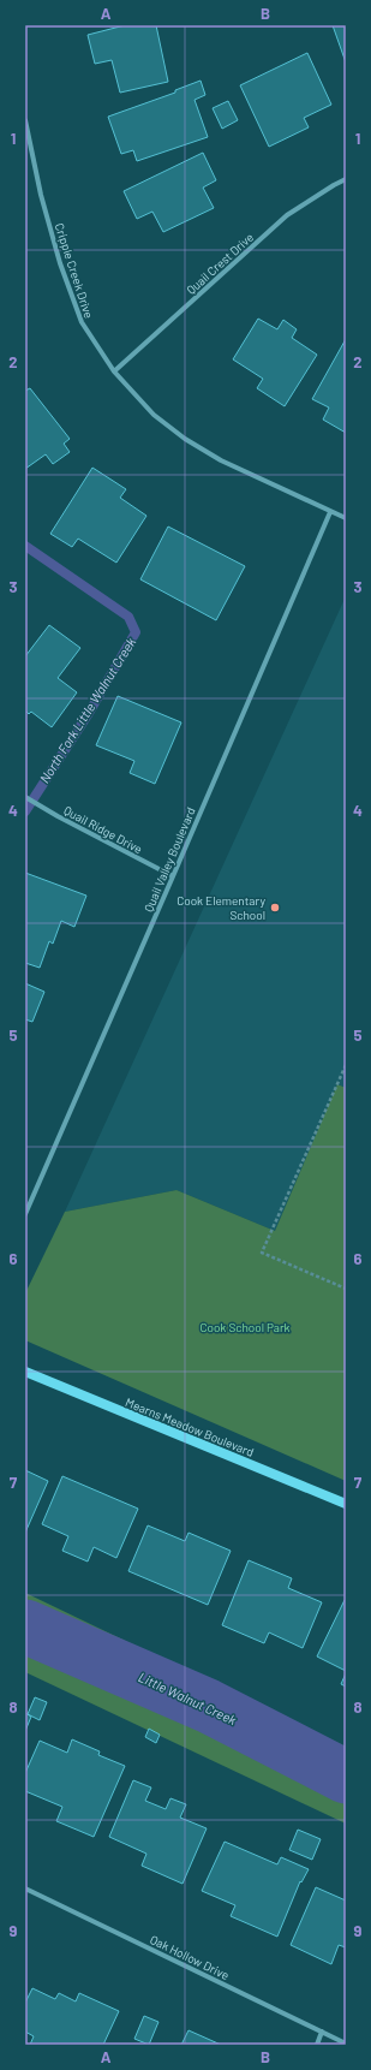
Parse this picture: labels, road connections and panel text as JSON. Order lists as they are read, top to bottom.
{
  "streets": {
    "street": [
      "Quail Crest Drive",
      "Cripple Creek Drive",
      "Quail Ridge Drive",
      "Quail Valley Boulevard",
      "Mearns Meadow Boulevard",
      "Oak Hollow Drive"
    ]
  },
  "crossings": [
    ["Quail Crest Drive", "Cripple Creek Drive"],
    ["Cripple Creek Drive", "Quail Valley Boulevard"],
    ["Quail Ridge Drive", "Quail Valley Boulevard"]
  ],
  "water": ["North Fork Little Walnut Creek", "Little Walnut Creek"],
  "parks": ["Cook School Park"],
  "places": ["Cook Elementary School"],
  "grid": {
    "columns": ["A", "B"],
    "rows": [
      "1",
      "2",
      "3",
      "4",
      "5",
      "6",
      "7",
      "8",
      "9"
    ]
  }
}
